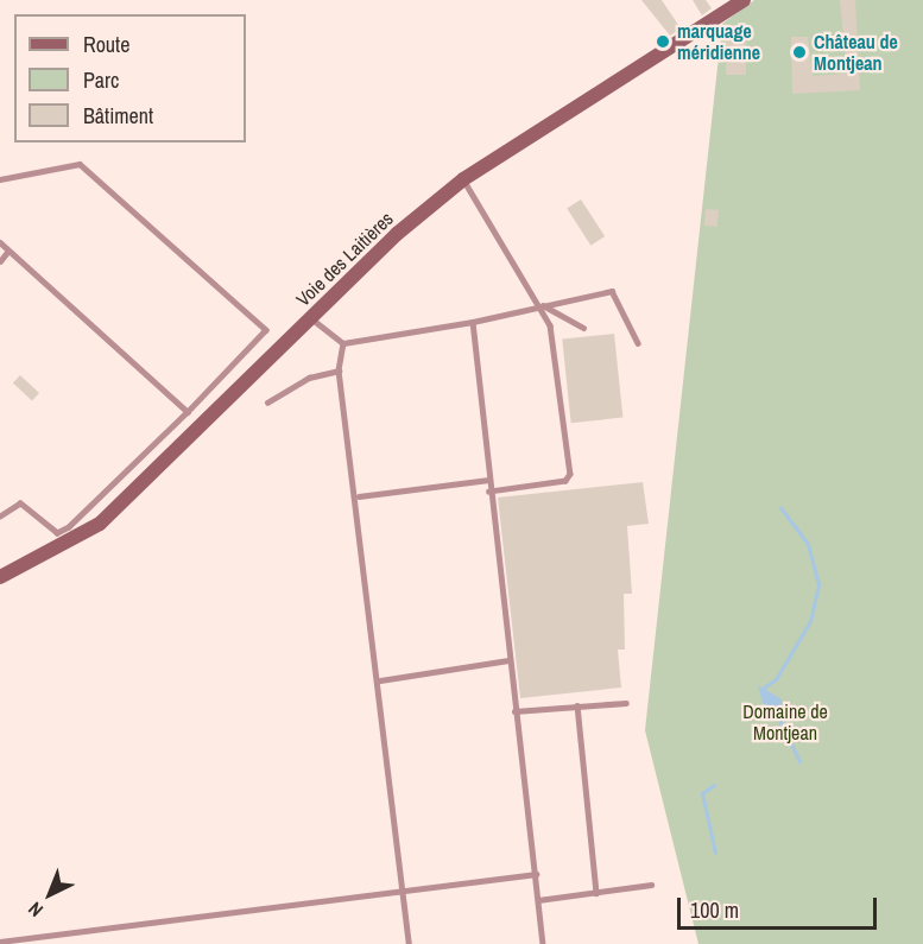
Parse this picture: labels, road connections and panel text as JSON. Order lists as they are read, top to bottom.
{
  "streets": {
    "street": ["Voie des Laitières"]
  },
  "parks": ["Domaine de Montjean"],
  "places": ["marquage méridienne", "Château de Montjean"],
  "legend": ["Route", "Parc", "Bâtiment"],
  "scale_bar": "100 m",
  "north": "bottom left"
}
